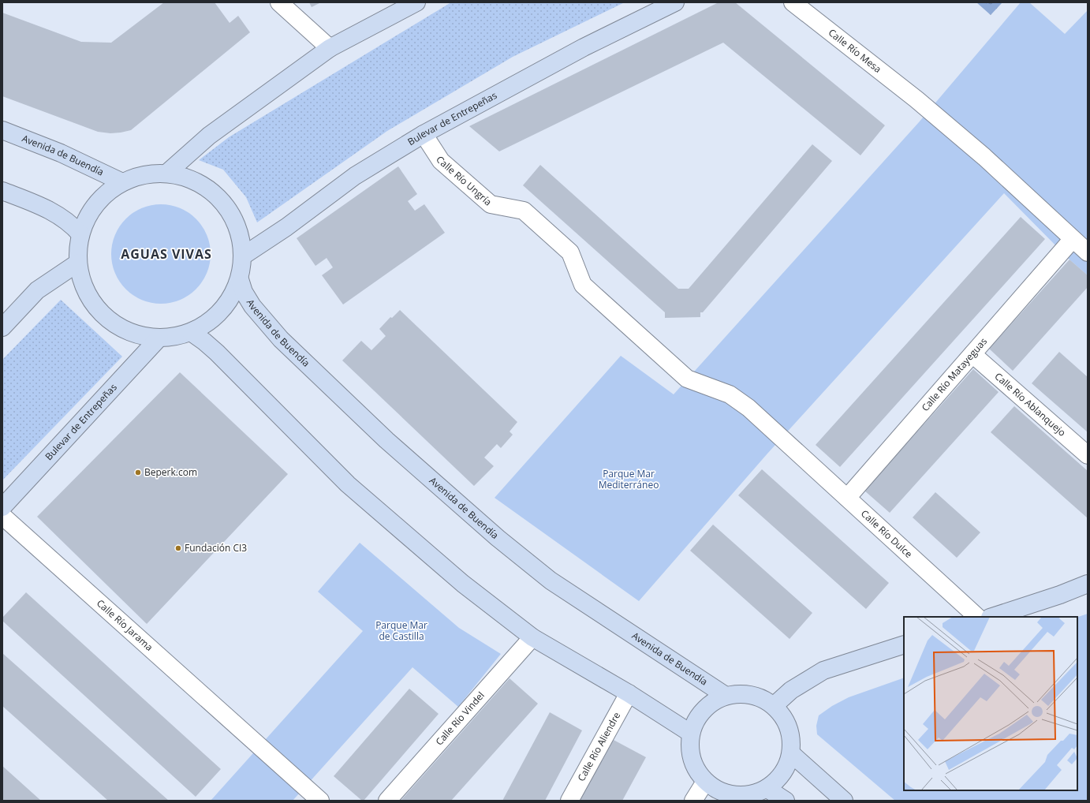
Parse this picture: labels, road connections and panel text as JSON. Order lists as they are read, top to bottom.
{
  "streets": {
    "main road": ["Bulevar de Entrepeñas", "Avenida de Buendía"],
    "street": [
      "Calle Río Mesa",
      "Calle Río Ungría",
      "Calle Río Matayeguas",
      "Calle Río Ablanquejo",
      "Calle Río Dulce",
      "Calle Río Jarama",
      "Calle Río Vindel",
      "Calle Río Aliendre"
    ]
  },
  "crossings": [
    ["Calle Río Mesa", "Calle Río Matayeguas"],
    ["Bulevar de Entrepeñas", "Calle Río Ungría"],
    ["Calle Río Ungría", "Calle Río Dulce"],
    ["Calle Río Matayeguas", "Calle Río Ablanquejo"],
    ["Calle Río Matayeguas", "Calle Río Dulce"]
  ],
  "districts": ["AGUAS VIVAS"],
  "parks": ["Parque Mar Mediterráneo", "Parque Mar de Castilla"],
  "places": ["Beperk.com", "Fundación CI3"]
}
